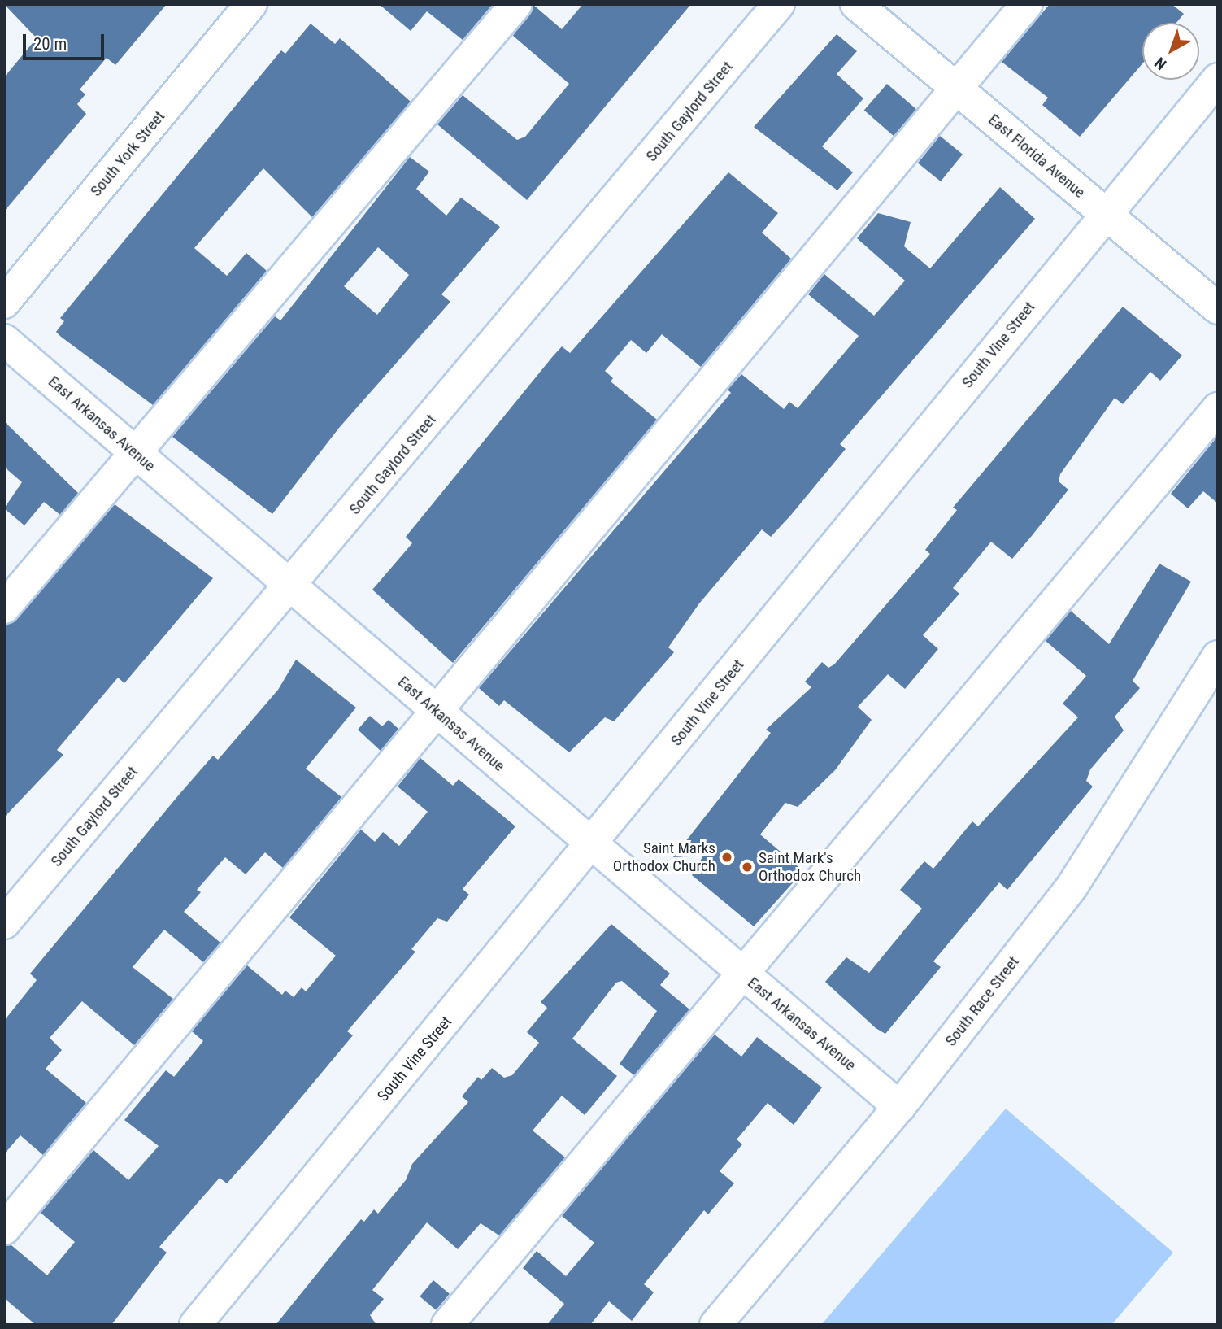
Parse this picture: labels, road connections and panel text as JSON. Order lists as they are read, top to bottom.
{
  "streets": {
    "street": [
      "South Gaylord Street",
      "South York Street",
      "East Florida Avenue",
      "South Vine Street",
      "East Arkansas Avenue",
      "South Race Street"
    ]
  },
  "crossings": [
    ["South Gaylord Street", "East Arkansas Avenue"],
    ["East Florida Avenue", "South Vine Street"],
    ["South Vine Street", "East Arkansas Avenue"],
    ["East Arkansas Avenue", "South Race Street"]
  ],
  "places": ["Saint Marks Orthodox Church", "Saint Mark's Orthodox Church"],
  "scale_bar": "20 m",
  "north": "bottom left"
}
